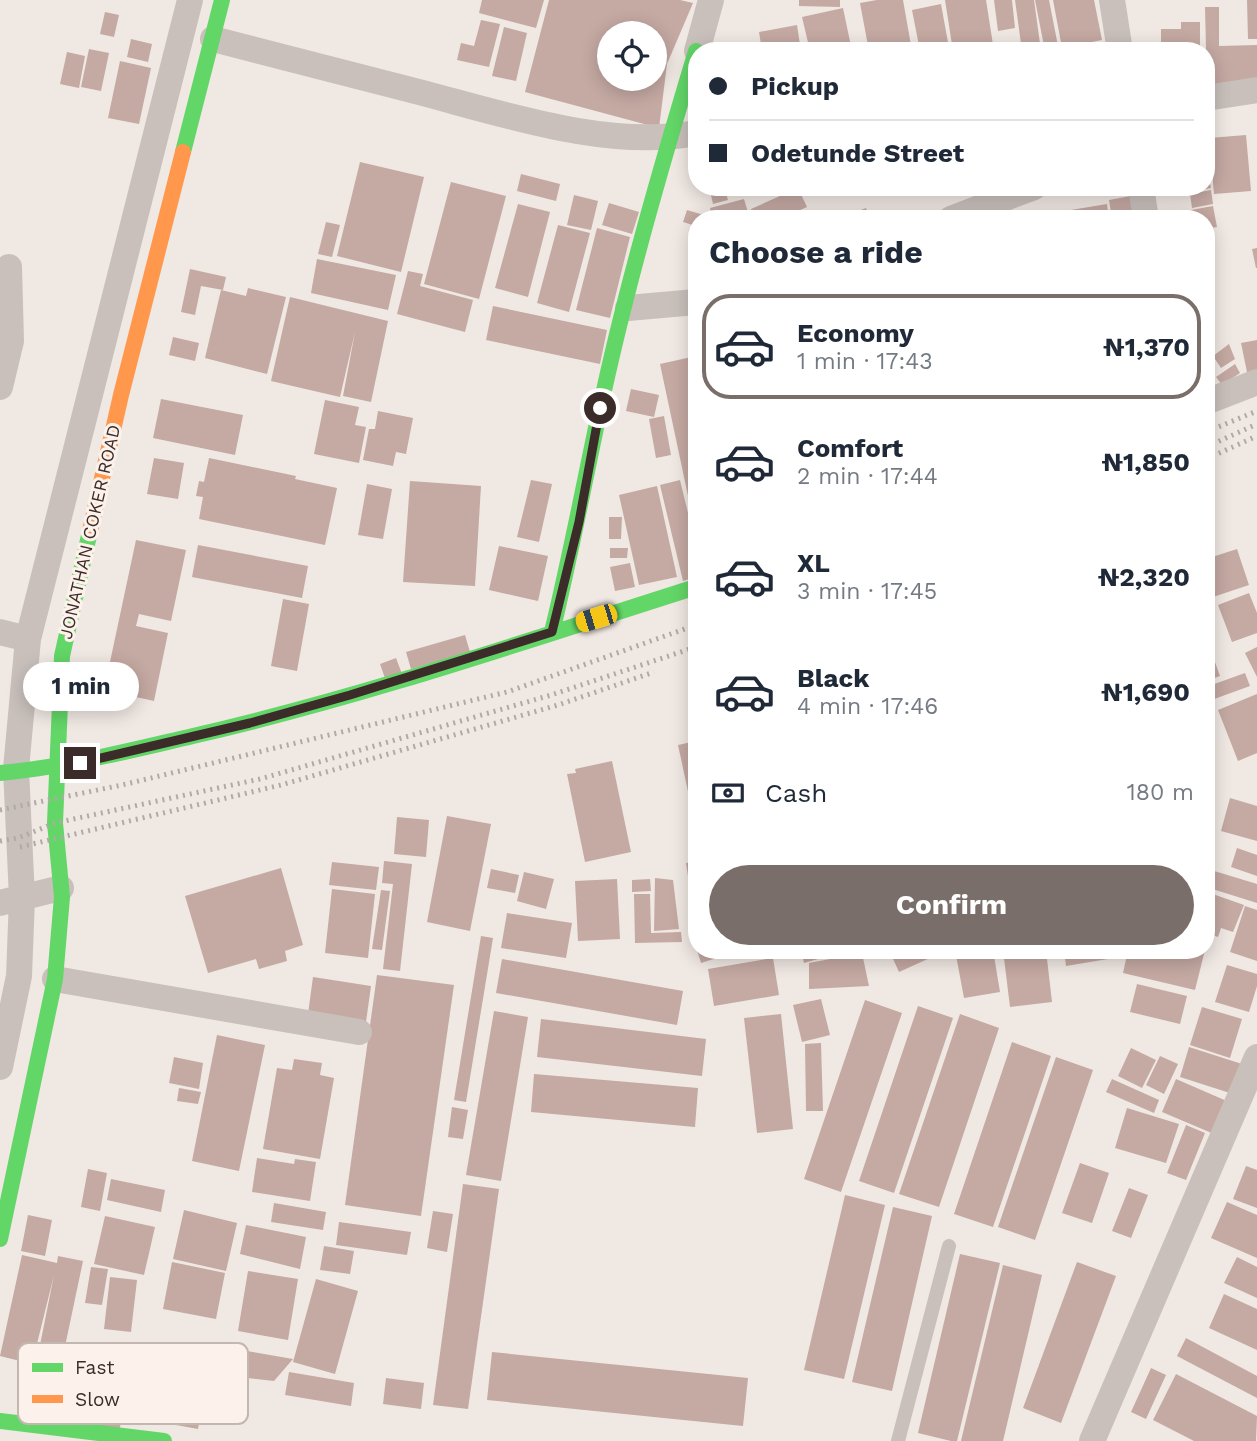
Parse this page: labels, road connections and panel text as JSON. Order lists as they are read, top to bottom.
{
  "streets": {
    "street": ["JONATHAN COKER ROAD"]
  },
  "legend": ["Fast", "Slow"],
  "page": {
    "banner": ["Pickup", "Odetunde Street"],
    "heading": "Choose a ride",
    "list": [
      {
        "name": "Economy",
        "note": "1 min · 17:43",
        "value": "₦1,370"
      },
      {
        "name": "Comfort",
        "note": "2 min · 17:44",
        "value": "₦1,850"
      },
      {
        "name": "XL",
        "note": "3 min · 17:45",
        "value": "₦2,320"
      },
      {
        "name": "Black",
        "note": "4 min · 17:46",
        "value": "₦1,690"
      }
    ],
    "bubble": "1 min",
    "pay": ["Cash", "180 m"],
    "buttons": "Confirm"
  }
}
